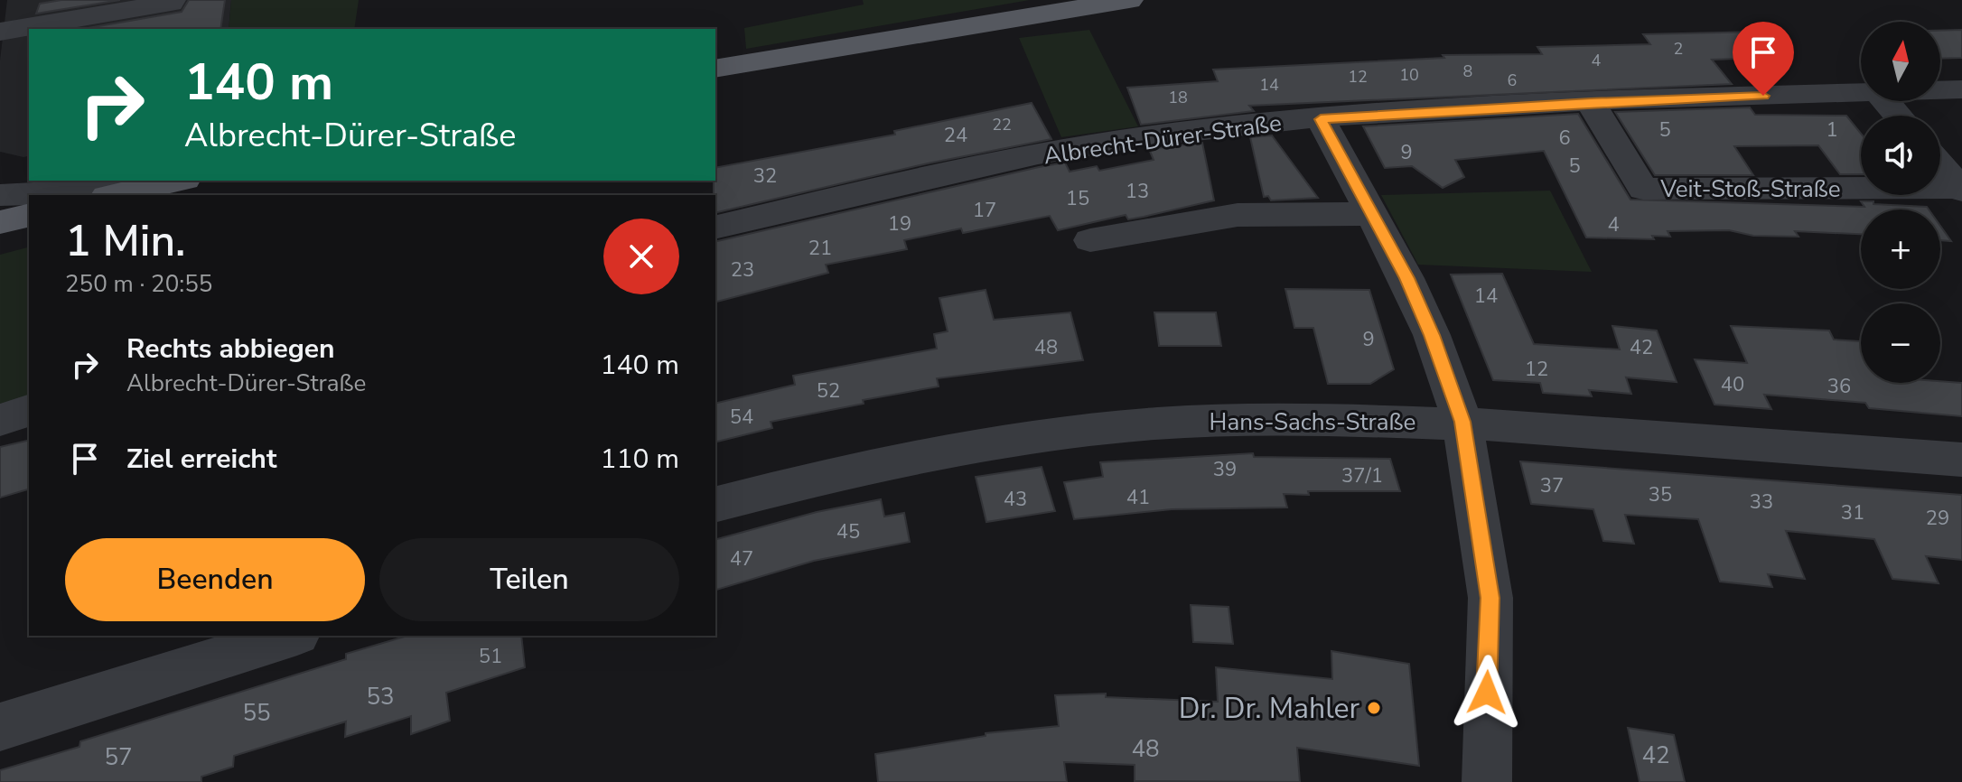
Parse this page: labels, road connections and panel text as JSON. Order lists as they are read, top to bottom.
{
  "streets": {
    "street": ["Albrecht-Dürer-Straße", "Veit-Stoß-Straße", "Hans-Sachs-Straße"]
  },
  "crossings": [
    ["Albrecht-Dürer-Straße", "Veit-Stoß-Straße"]
  ],
  "places": ["Dr. Dr. Mahler"],
  "house_numbers": [
    "2",
    "4",
    "8",
    "10",
    "12",
    "6",
    "14",
    "18",
    "22",
    "5",
    "1",
    "24",
    "6",
    "9",
    "5",
    "32",
    "13",
    "15",
    "17",
    "19",
    "4",
    "21",
    "23",
    "14",
    "9",
    "48",
    "42",
    "12",
    "40",
    "36",
    "52",
    "54",
    "39",
    "37/1",
    "37",
    "35",
    "41",
    "43",
    "33",
    "31",
    "29",
    "45",
    "47",
    "51",
    "53",
    "55",
    "48",
    "42",
    "57"
  ],
  "north": "top",
  "page": {
    "map_buttons": ["+", "−"],
    "turn": ["140 m", "Albrecht-Dürer-Straße"],
    "heading": ["1 Min.", "250 m · 20:55"],
    "list": [
      {
        "name": "Rechts abbiegen",
        "note": "Albrecht-Dürer-Straße",
        "value": "140 m"
      },
      {
        "name": "Ziel erreicht",
        "value": "110 m"
      }
    ],
    "buttons": ["Beenden", "Teilen"]
  }
}
